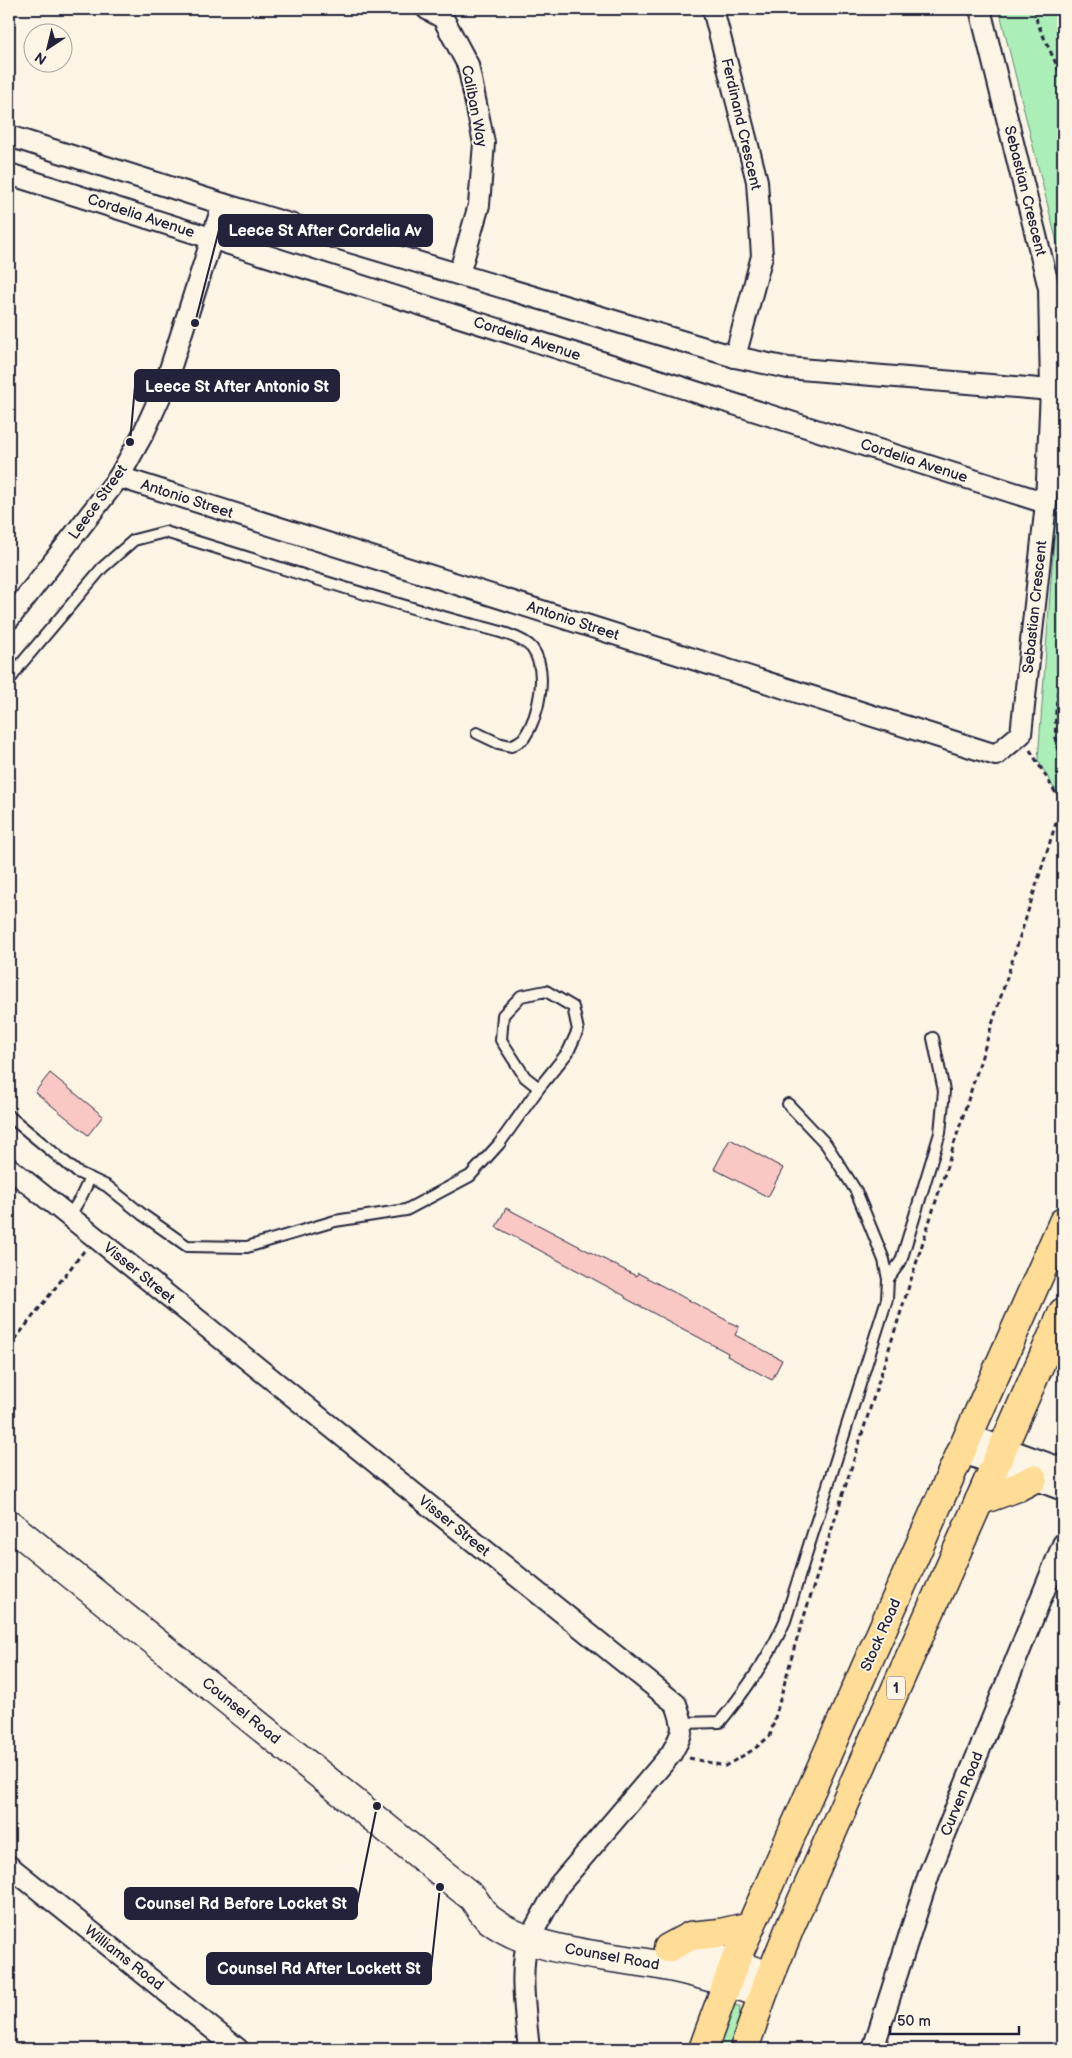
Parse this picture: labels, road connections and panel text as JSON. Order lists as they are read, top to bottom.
{
  "streets": {
    "highway": ["Stock Road", "1"],
    "street": [
      "Caliban Way",
      "Ferdinand Crescent",
      "Sebastian Crescent",
      "Cordelia Avenue",
      "Antonio Street",
      "Leece Street",
      "Visser Street",
      "Counsel Road",
      "Curven Road",
      "Williams Road"
    ]
  },
  "crossings": [
    ["Sebastian Crescent", "Cordelia Avenue"],
    ["Sebastian Crescent", "Antonio Street"],
    ["Cordelia Avenue", "Leece Street"],
    ["Antonio Street", "Leece Street"],
    ["Stock Road", "Counsel Road"],
    ["1", "Counsel Road"]
  ],
  "places": [
    "Leece St After Cordelia Av",
    "Leece St After Antonio St",
    "Counsel Rd Before Locket St",
    "Counsel Rd After Lockett St"
  ],
  "scale_bar": "50 m",
  "north": "bottom left"
}
